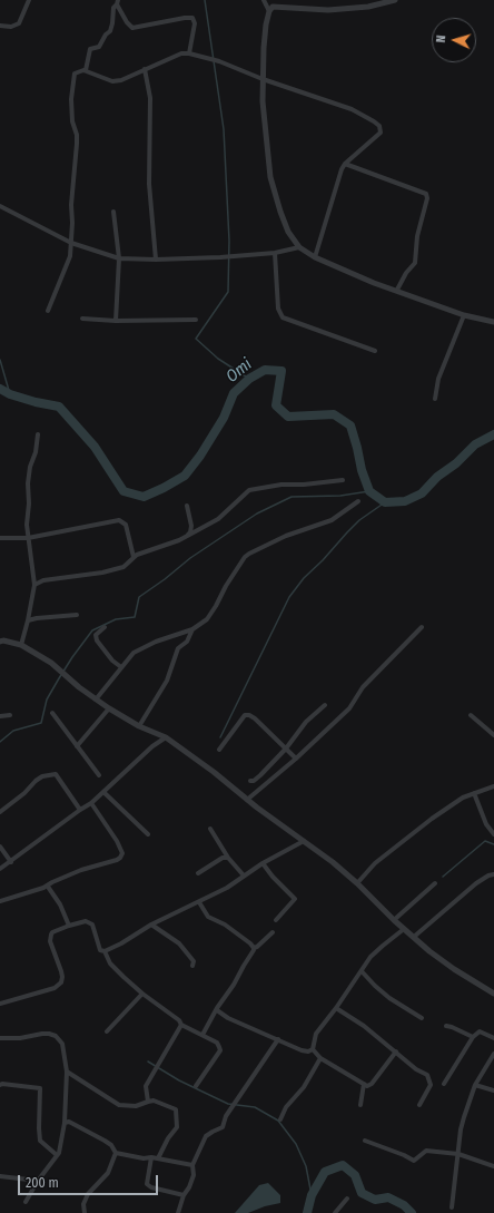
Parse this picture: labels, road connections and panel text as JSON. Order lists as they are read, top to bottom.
{
  "water": ["Omi"],
  "scale_bar": "200 m",
  "north": "left"
}
